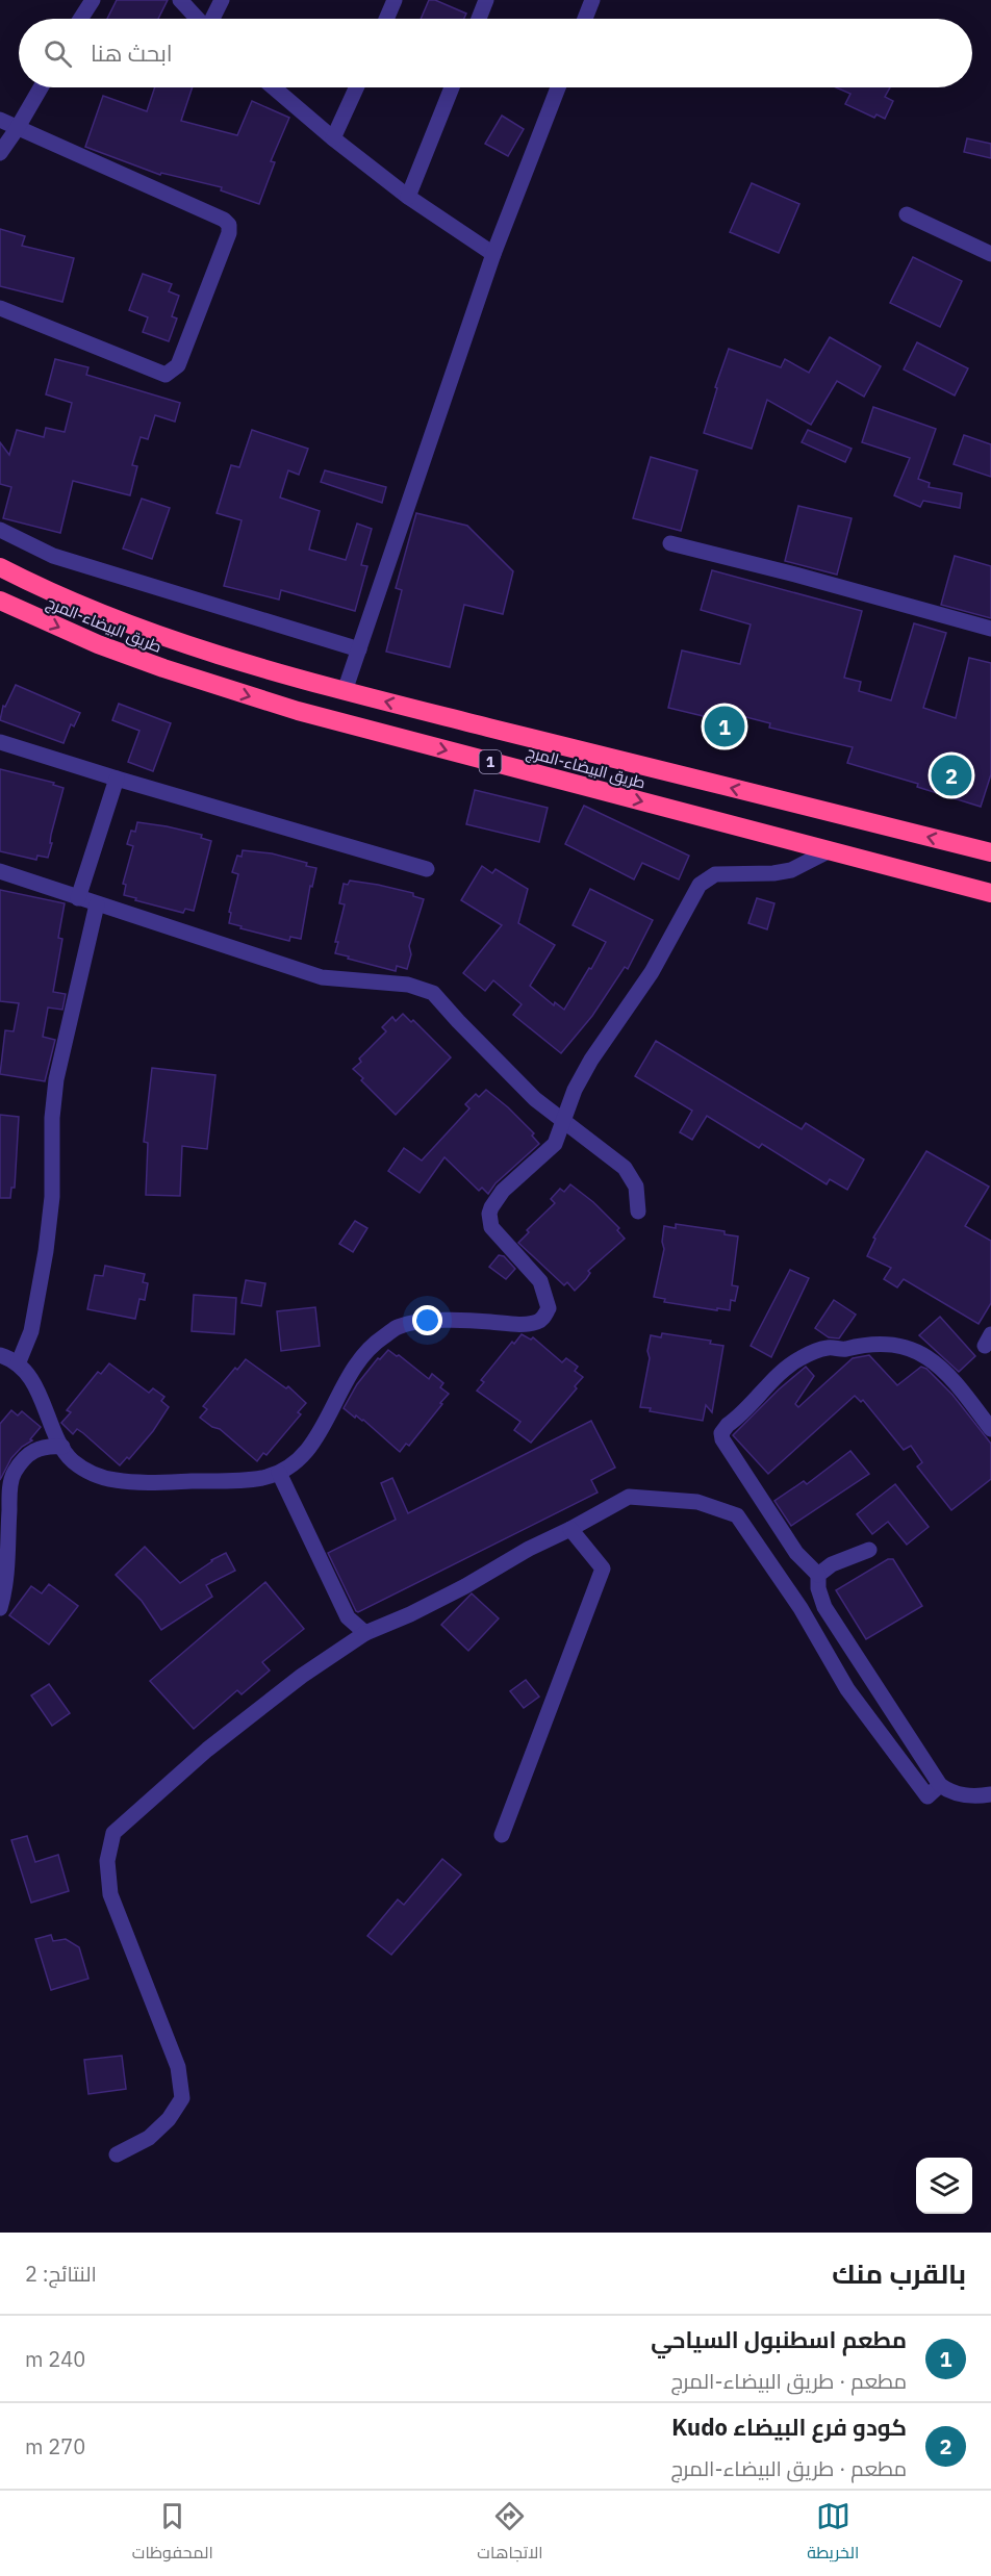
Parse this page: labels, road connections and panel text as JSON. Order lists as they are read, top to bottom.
{
  "streets": {
    "highway": ["طريق البيضاء-المرج", "1"]
  },
  "page": {
    "search": "ابحث هنا",
    "pins": ["1", "2"],
    "heading": ["بالقرب منك", "النتائج: 2"],
    "list": [
      {
        "mark": "1",
        "name": "مطعم اسطنبول السياحي",
        "note": "مطعم · طريق البيضاء-المرج",
        "value": "240 m"
      },
      {
        "mark": "2",
        "name": "كودو فرع البيضاء Kudo",
        "note": "مطعم · طريق البيضاء-المرج",
        "value": "270 m"
      }
    ],
    "nav": ["الخريطة", "الاتجاهات", "المحفوظات"]
  }
}
